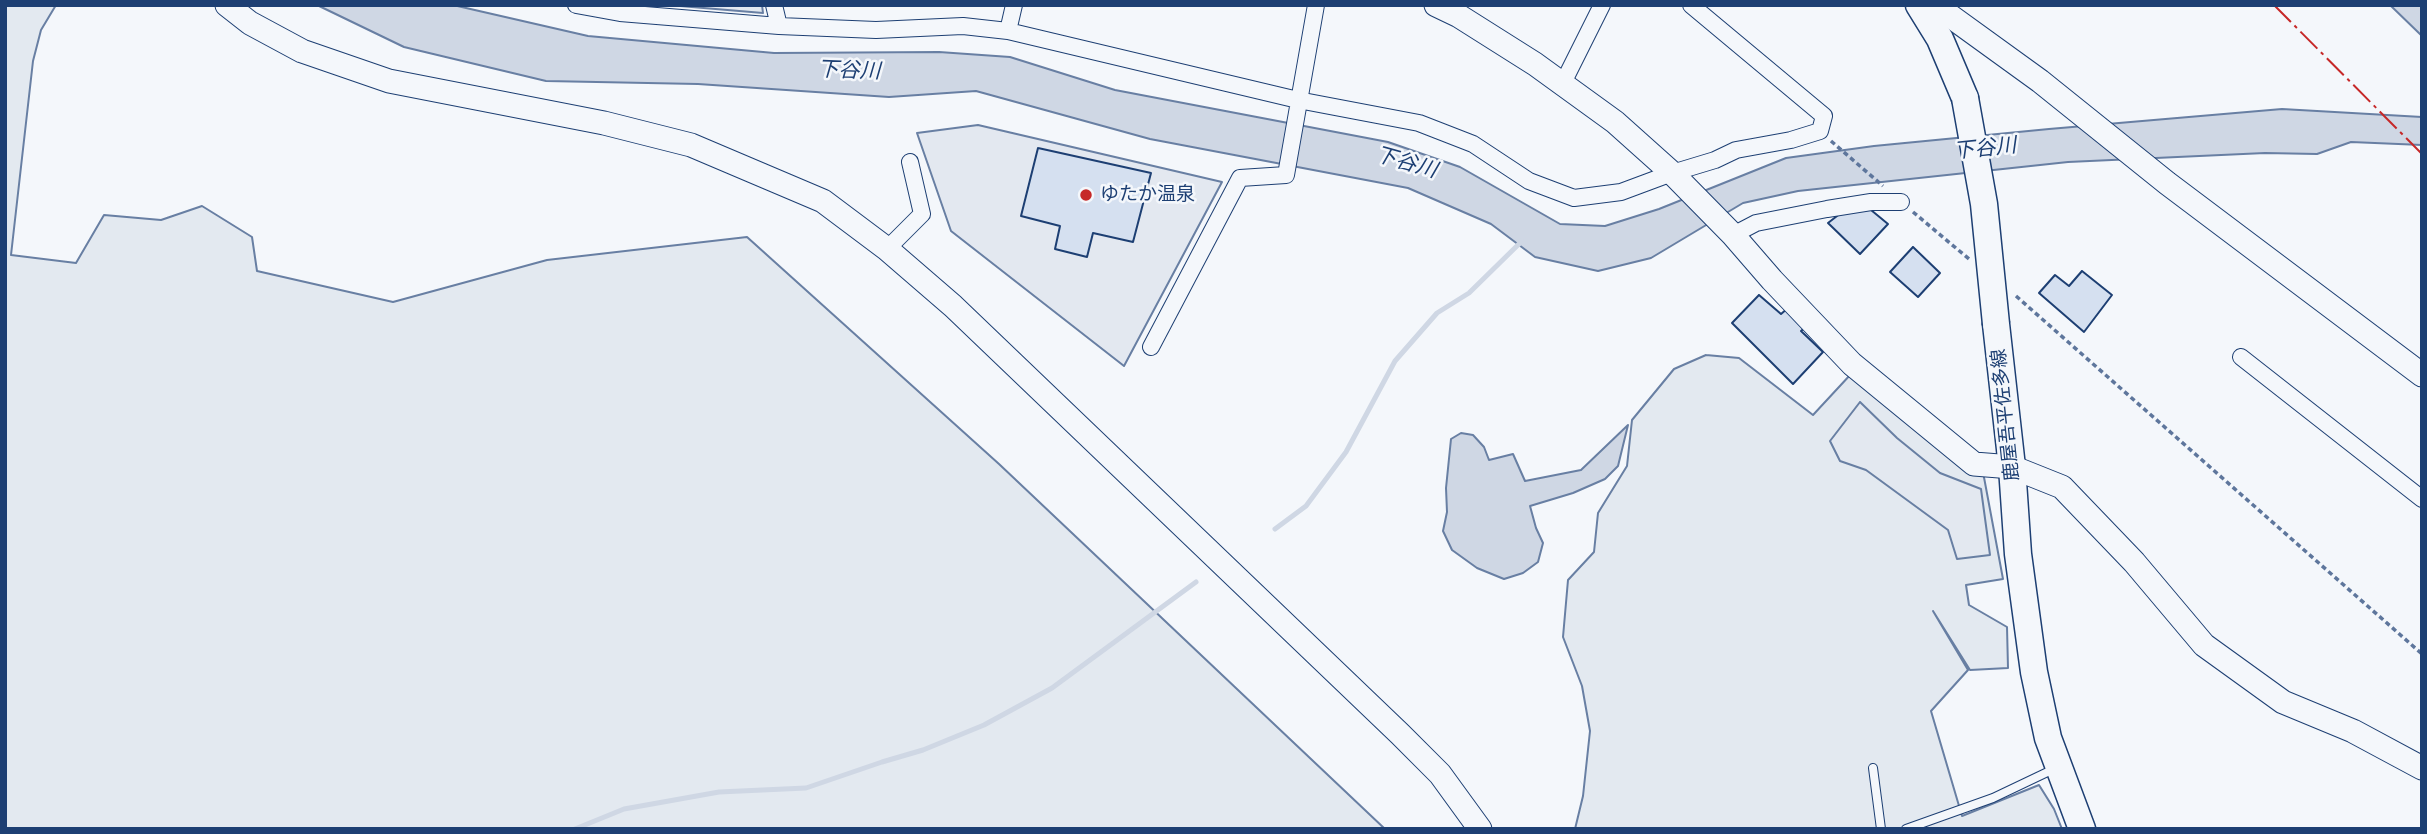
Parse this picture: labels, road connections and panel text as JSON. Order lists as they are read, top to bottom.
{
  "streets": {
    "main road": ["鹿屋吾平佐多線"]
  },
  "water": ["下谷川"],
  "places": ["ゆたか温泉"]
}
